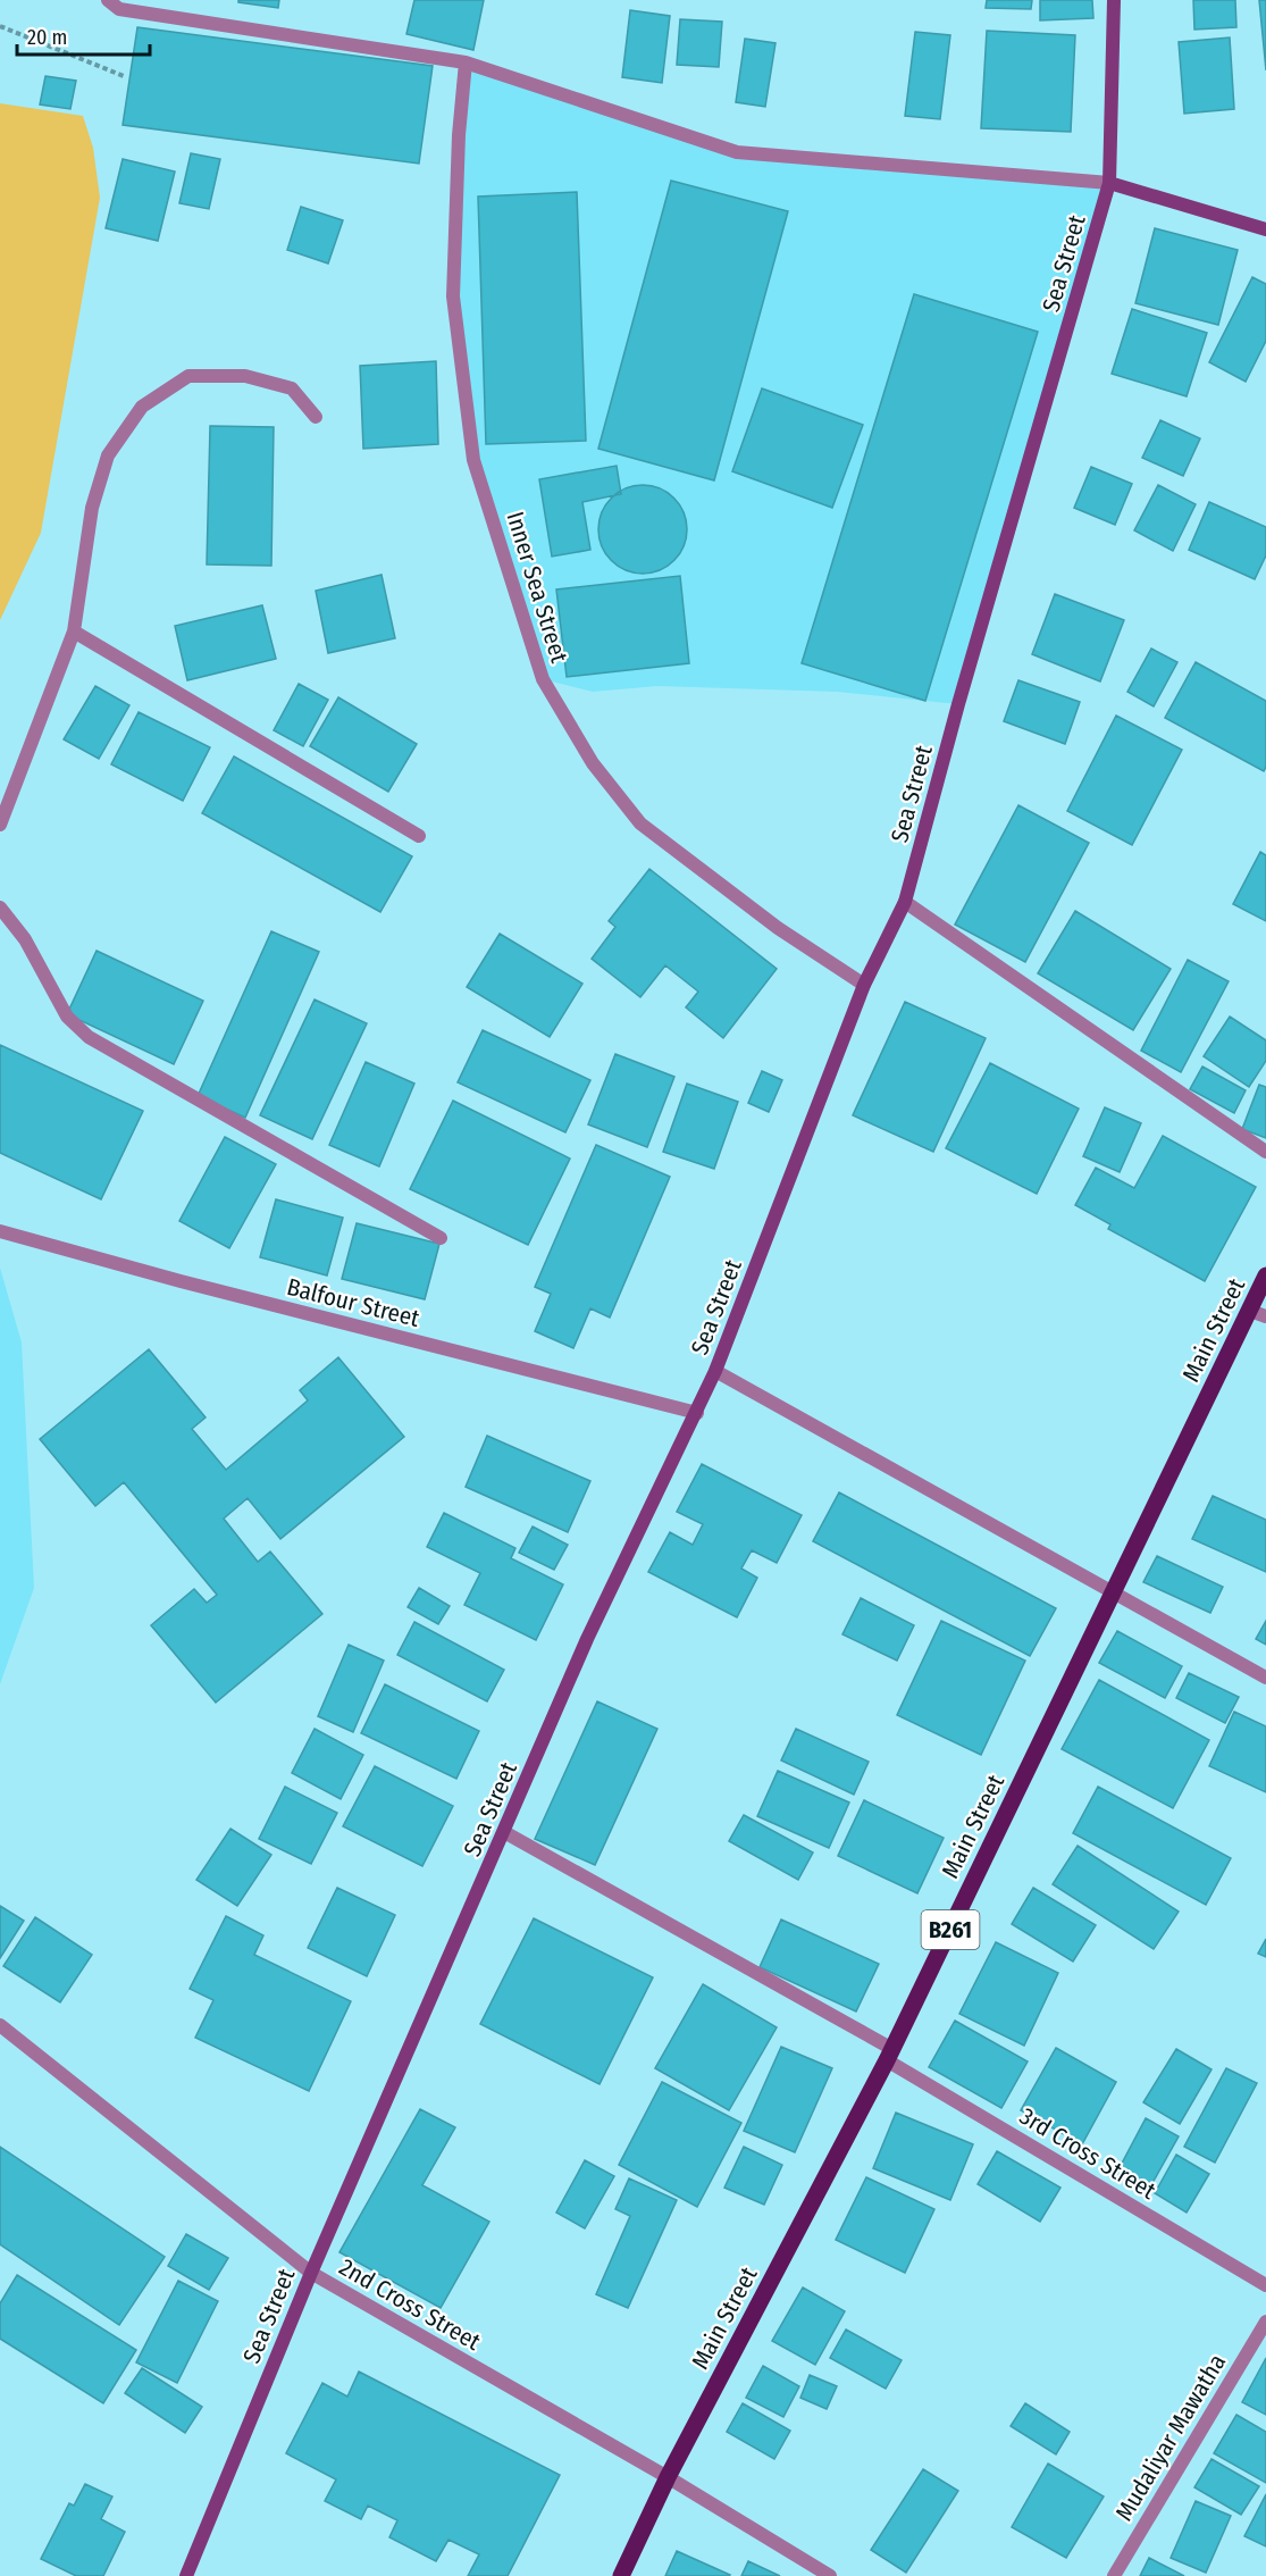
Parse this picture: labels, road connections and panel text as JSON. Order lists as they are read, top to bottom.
{
  "streets": {
    "main road": ["Main Street", "B261"],
    "street": [
      "Sea Street",
      "Inner Sea Street",
      "Balfour Street",
      "3rd Cross Street",
      "2nd Cross Street",
      "Mudaliyar Mawatha"
    ]
  },
  "crossings": [
    ["Sea Street", "Inner Sea Street"],
    ["Sea Street", "Balfour Street"],
    ["Sea Street", "3rd Cross Street"],
    ["Sea Street", "2nd Cross Street"],
    ["Main Street", "3rd Cross Street"],
    ["Main Street", "2nd Cross Street"]
  ],
  "scale_bar": "20 m"
}
